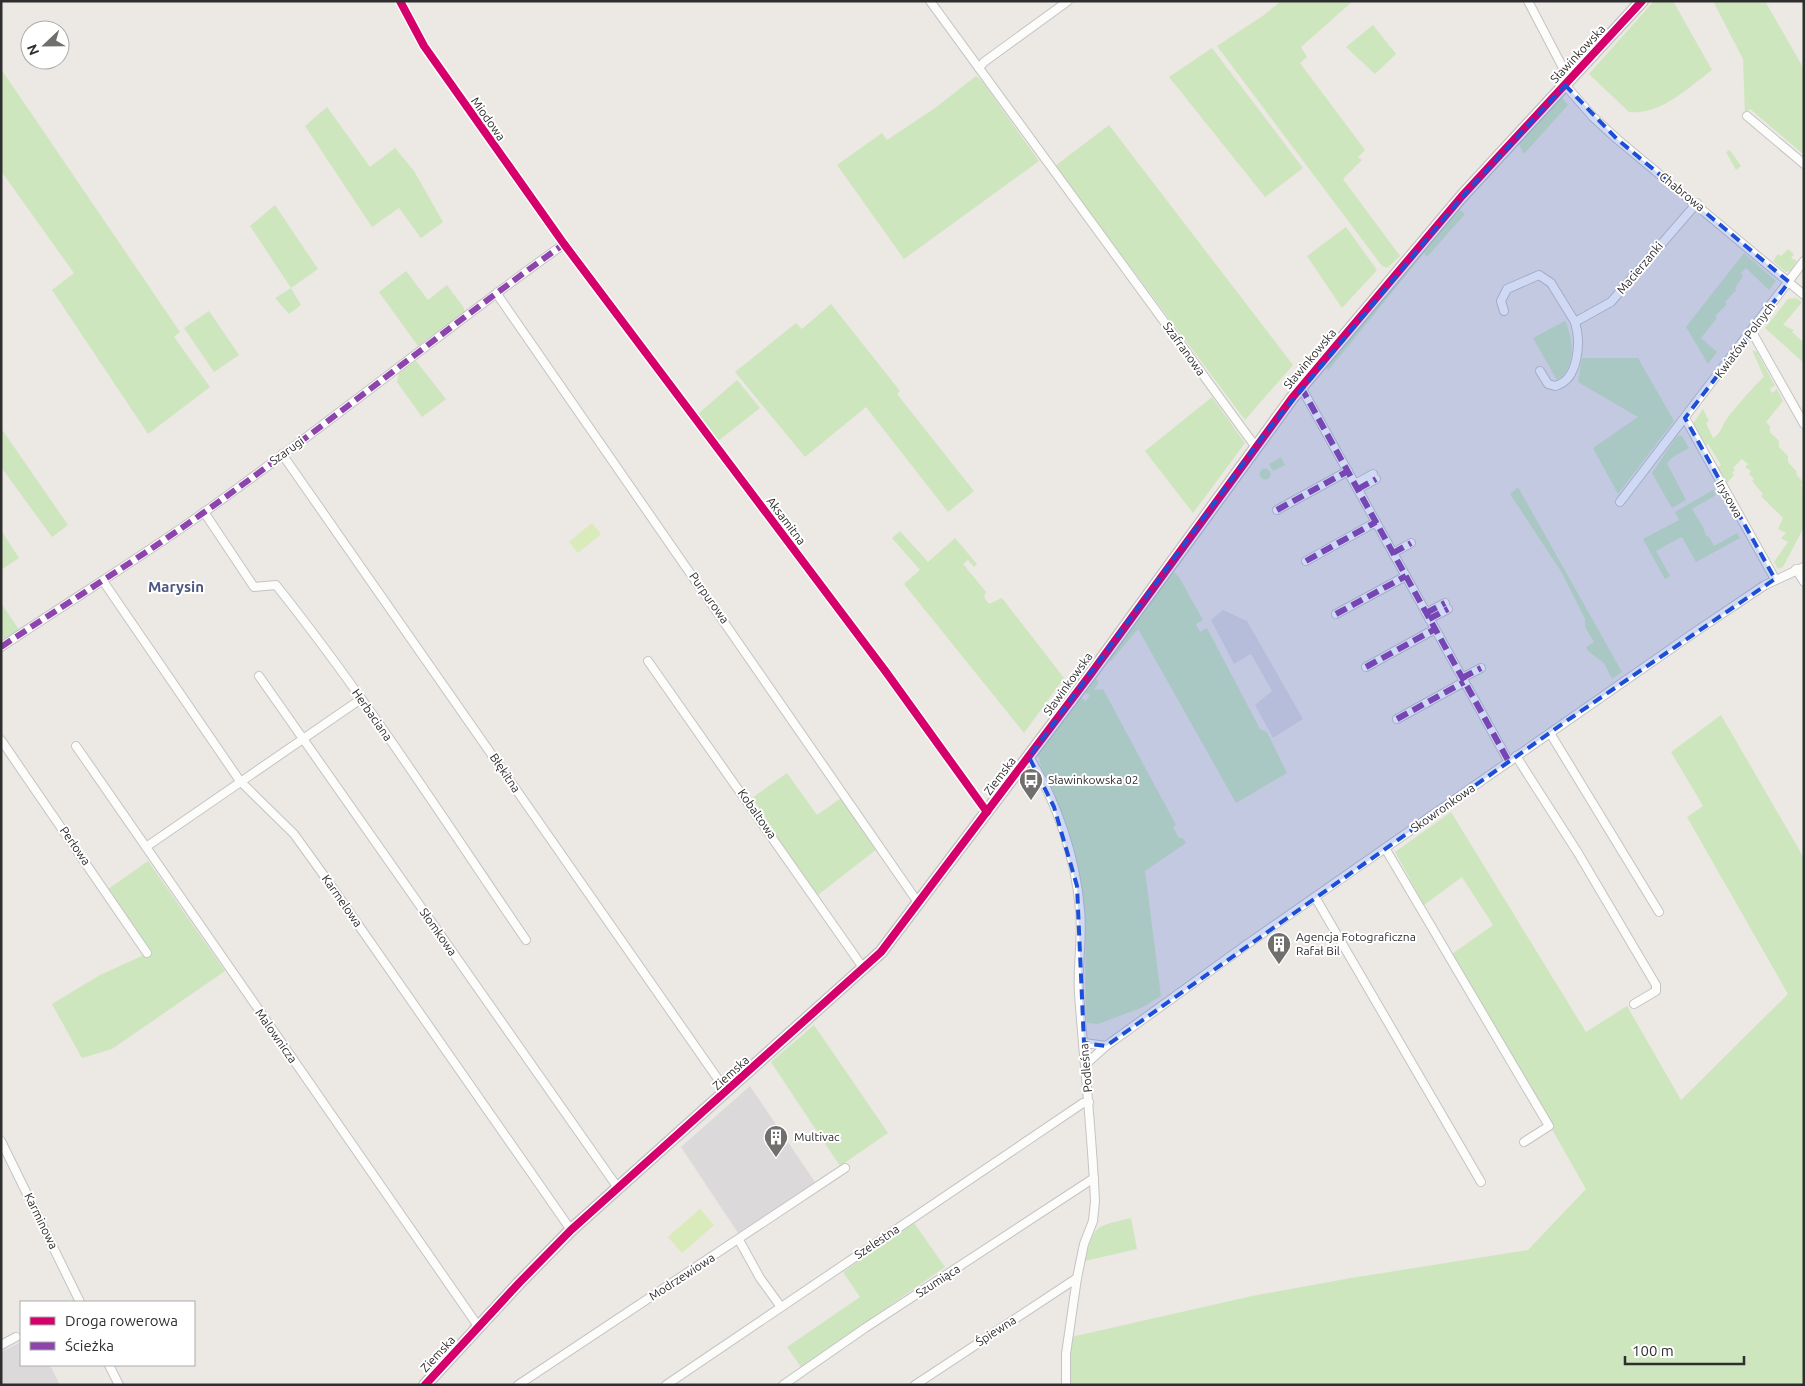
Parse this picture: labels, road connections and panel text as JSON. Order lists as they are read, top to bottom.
{
  "streets": {
    "street": [
      "Sławinkowska",
      "Miodowa",
      "Chabrowa",
      "Macierzanki",
      "Kwiatów Polnych",
      "Szafranowa",
      "Szarugi",
      "Irysowa",
      "Aksamitna",
      "Purpurowa",
      "Herbaciana",
      "Błękitna",
      "Ziemska",
      "Skowronkowa",
      "Kobaltowa",
      "Perłowa",
      "Karmelowa",
      "Słomkowa",
      "Malownicza",
      "Podleśna",
      "Karminowa",
      "Szelestna",
      "Modrzewiowa",
      "Szumiąca",
      "Śpiewna"
    ]
  },
  "crossings": [
    ["Sławinkowska", "Chabrowa"],
    ["Sławinkowska", "Szafranowa"],
    ["Sławinkowska", "Ziemska"],
    ["Sławinkowska", "Podleśna"],
    ["Miodowa", "Szarugi"],
    ["Miodowa", "Aksamitna"],
    ["Chabrowa", "Macierzanki"],
    ["Chabrowa", "Kwiatów Polnych"],
    ["Kwiatów Polnych", "Irysowa"],
    ["Szarugi", "Aksamitna"],
    ["Szarugi", "Purpurowa"],
    ["Szarugi", "Herbaciana"],
    ["Szarugi", "Błękitna"],
    ["Szarugi", "Karmelowa"],
    ["Irysowa", "Skowronkowa"],
    ["Aksamitna", "Ziemska"],
    ["Purpurowa", "Ziemska"],
    ["Błękitna", "Ziemska"],
    ["Ziemska", "Kobaltowa"],
    ["Ziemska", "Karmelowa"],
    ["Ziemska", "Słomkowa"],
    ["Ziemska", "Malownicza"],
    ["Ziemska", "Podleśna"],
    ["Skowronkowa", "Podleśna"],
    ["Podleśna", "Szelestna"],
    ["Podleśna", "Szumiąca"],
    ["Podleśna", "Śpiewna"]
  ],
  "districts": ["Marysin"],
  "places": {
    "bus stop": ["Sławinkowska 02"],
    "building": ["Agencja Fotograficzna Rafał Bil", "Multivac"]
  },
  "legend": ["Droga rowerowa", "Ścieżka"],
  "scale_bar": "100 m",
  "north": "left"
}
